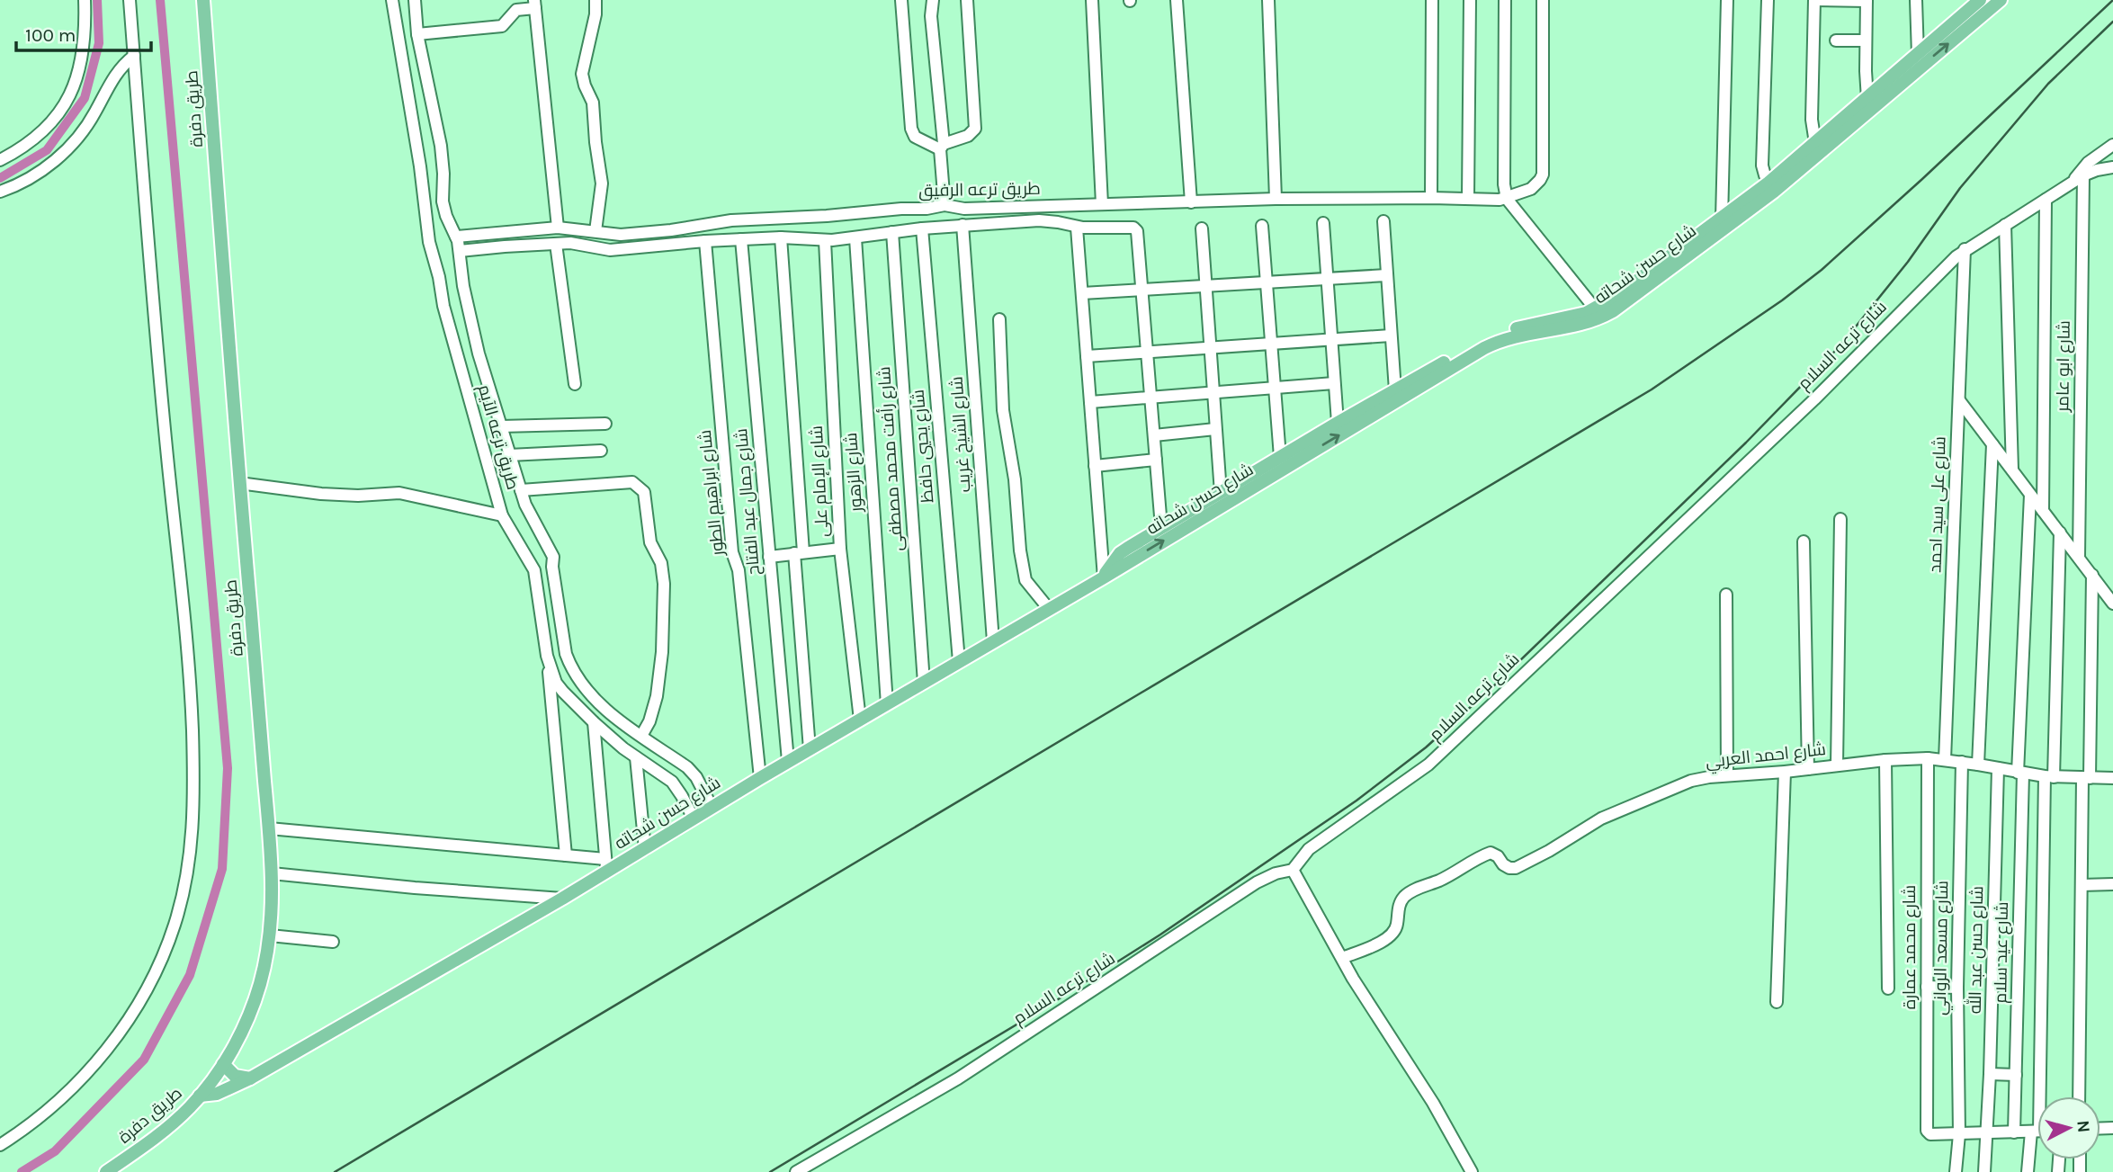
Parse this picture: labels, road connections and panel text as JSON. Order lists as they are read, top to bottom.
{
  "streets": {
    "main road": ["طريق دفرة", "شارع حسن شحاته"],
    "street": [
      "طريق ترعه الرفيق",
      "شارع ترعه السلام",
      "شارع ابو عامر",
      "شارع الشيخ غريب",
      "طريق ترعه الآيم",
      "شارع يحيي حافظ",
      "شارع رأفت محمد مصطفى",
      "شارع الزهور",
      "شارع الإمام على",
      "شارع ابراهيم الطور",
      "شارع جمال عبد الفتاح",
      "شارع على سيد احمد",
      "شارع احمد العربي",
      "شارع محمد عمارة",
      "شارع مسعد الرواني",
      "شارع حسن عبد الله",
      "شارع عيد سلام"
    ]
  },
  "crossings": [
    ["طريق دفرة", "شارع حسن شحاته"],
    ["طريق ترعه الرفيق", "شارع الشيخ غريب"],
    ["طريق ترعه الرفيق", "طريق ترعه الآيم"],
    ["طريق ترعه الرفيق", "شارع يحيي حافظ"],
    ["طريق ترعه الرفيق", "شارع رأفت محمد مصطفى"],
    ["طريق ترعه الرفيق", "شارع الزهور"],
    ["طريق ترعه الرفيق", "شارع الإمام على"],
    ["طريق ترعه الرفيق", "شارع ابراهيم الطور"],
    ["طريق ترعه الرفيق", "شارع جمال عبد الفتاح"],
    ["شارع حسن شحاته", "شارع الشيخ غريب"],
    ["شارع حسن شحاته", "طريق ترعه الآيم"],
    ["شارع حسن شحاته", "شارع يحيي حافظ"],
    ["شارع حسن شحاته", "شارع رأفت محمد مصطفى"],
    ["شارع حسن شحاته", "شارع الزهور"],
    ["شارع حسن شحاته", "شارع الإمام على"],
    ["شارع حسن شحاته", "شارع ابراهيم الطور"],
    ["شارع حسن شحاته", "شارع جمال عبد الفتاح"],
    ["شارع ترعه السلام", "شارع ابو عامر"],
    ["شارع ترعه السلام", "شارع على سيد احمد"],
    ["شارع على سيد احمد", "شارع احمد العربي"],
    ["شارع احمد العربي", "شارع محمد عمارة"],
    ["شارع احمد العربي", "شارع مسعد الرواني"],
    ["شارع احمد العربي", "شارع حسن عبد الله"],
    ["شارع احمد العربي", "شارع عيد سلام"],
    ["شارع محمد عمارة", "شارع مسعد الرواني"]
  ],
  "scale_bar": "100 m",
  "north": "right"
}
